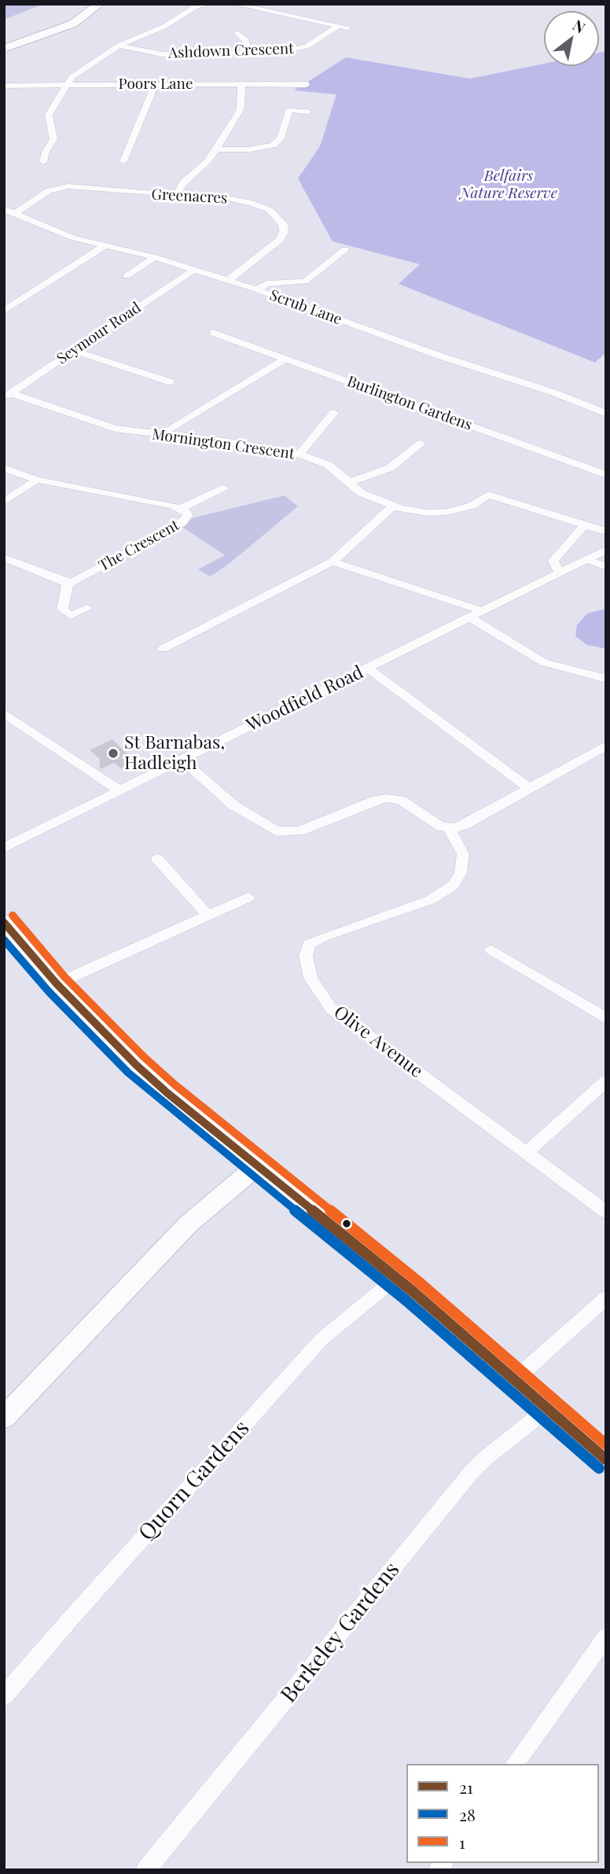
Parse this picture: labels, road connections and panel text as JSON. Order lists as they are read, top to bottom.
{
  "streets": {
    "street": [
      "Ashdown Crescent",
      "Poors Lane",
      "Greenacres",
      "Scrub Lane",
      "Seymour Road",
      "Burlington Gardens",
      "Mornington Crescent",
      "The Crescent",
      "Woodfield Road",
      "Olive Avenue",
      "Quorn Gardens",
      "Berkeley Gardens"
    ]
  },
  "crossings": [
    ["Greenacres", "Scrub Lane"],
    ["Scrub Lane", "Seymour Road"],
    ["Seymour Road", "Mornington Crescent"]
  ],
  "parks": ["Belfairs Nature Reserve"],
  "places": ["St Barnabas, Hadleigh"],
  "lines": ["transit line 1", "transit line 21", "transit line 28"],
  "legend": ["21", "28", "1"],
  "north": "top right"
}
